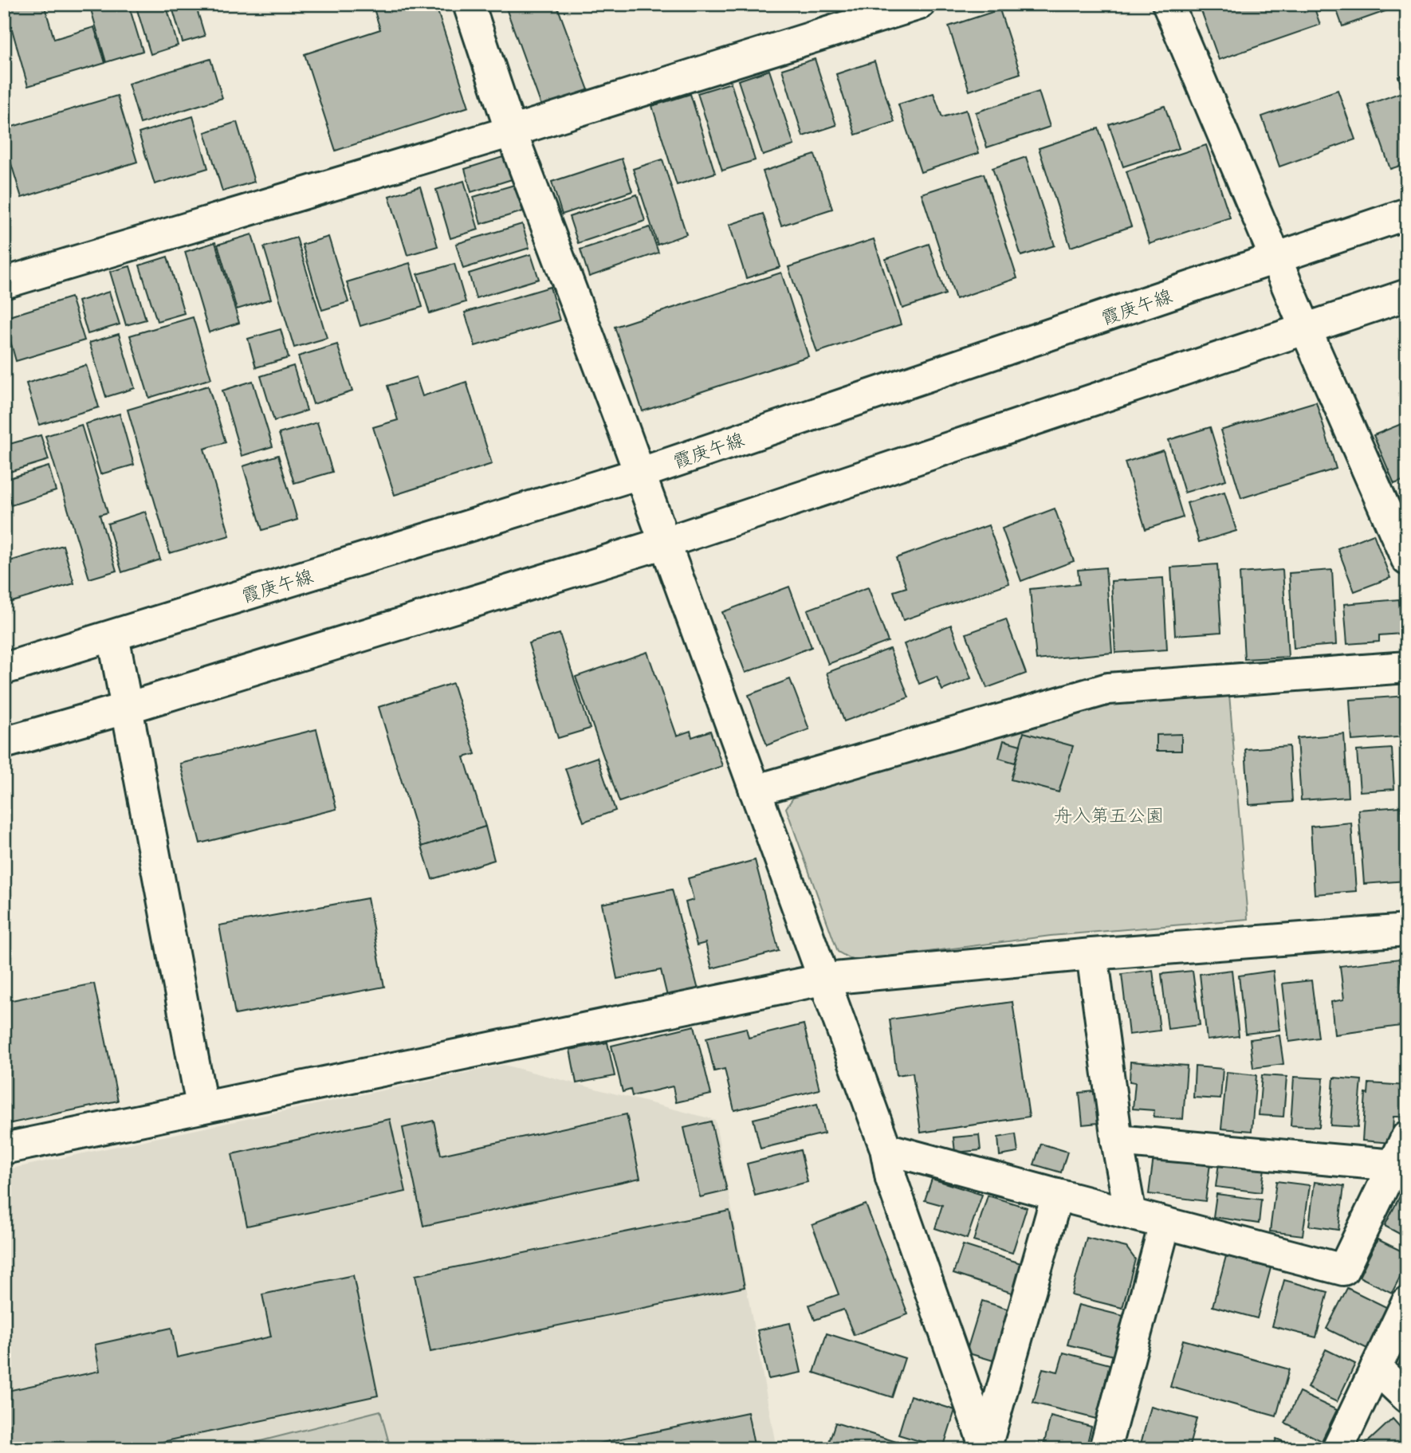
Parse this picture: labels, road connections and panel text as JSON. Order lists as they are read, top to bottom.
{
  "streets": {
    "street": ["霞庚午線"]
  },
  "parks": ["舟入第五公園"]
}
